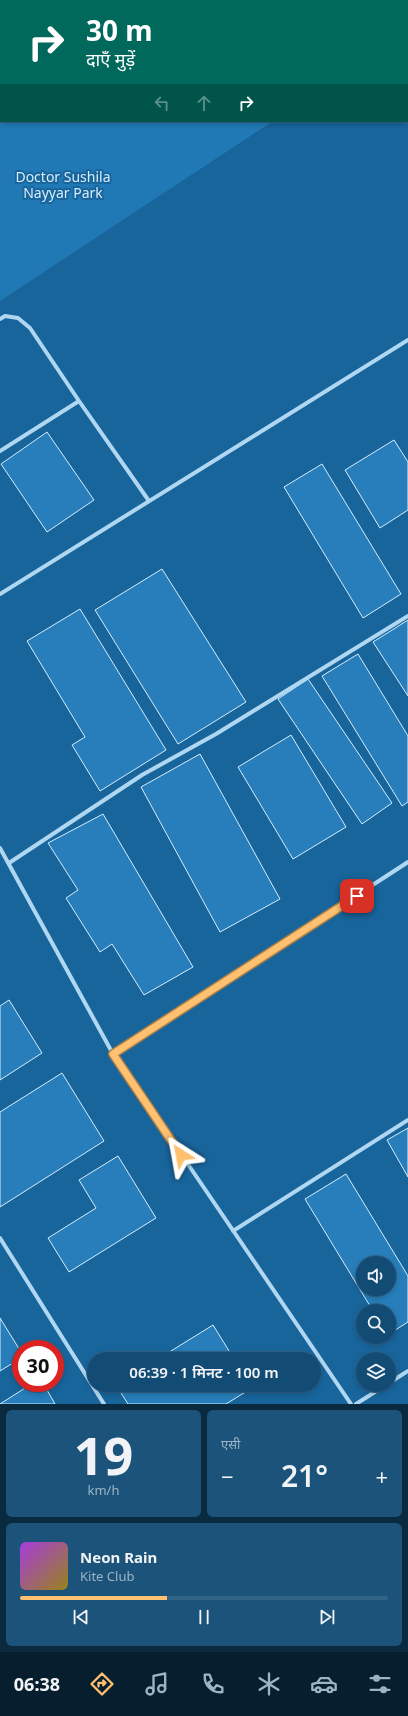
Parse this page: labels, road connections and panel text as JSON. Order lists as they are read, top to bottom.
{
  "parks": ["Doctor Sushila Nayyar Park"],
  "page": {
    "turn": ["30 m", "दाएँ मुड़ें"],
    "limit": "30",
    "trip": "06:39 · 1 मिनट · 100 m",
    "tile": [
      ["19", "km/h"],
      "एसी"
    ],
    "heat": ["−", "21°", "+"],
    "song": ["Neon Rain", "Kite Club"],
    "tabs": "06:38"
  }
}
